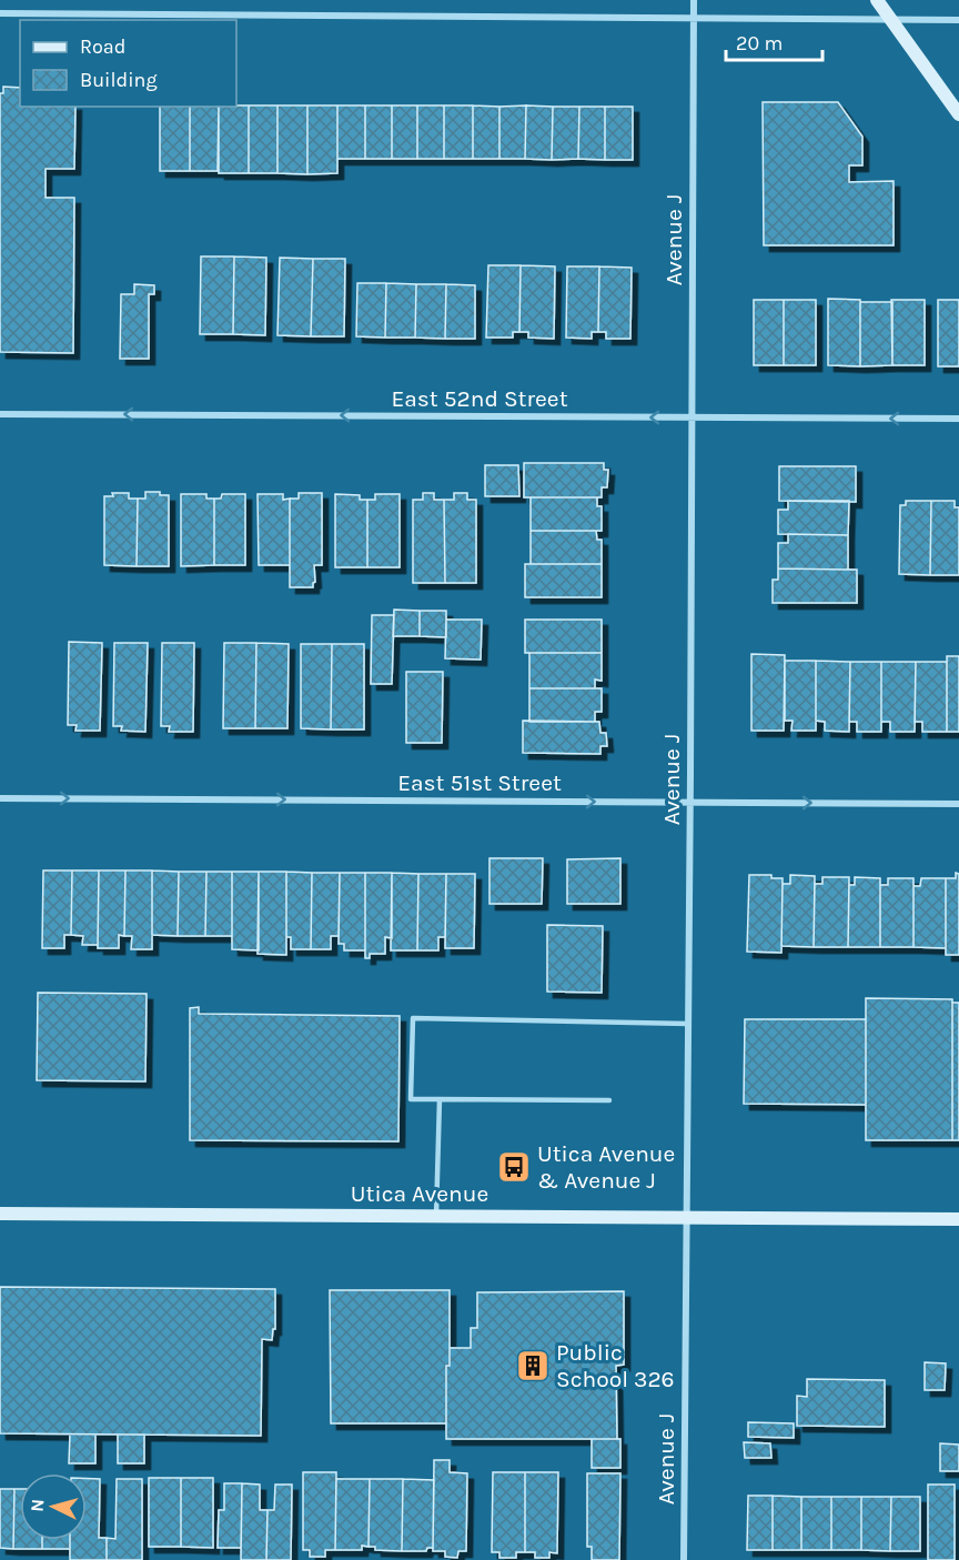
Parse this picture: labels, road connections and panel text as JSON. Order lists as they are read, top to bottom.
{
  "streets": {
    "main road": ["Utica Avenue"],
    "street": ["Avenue J", "East 52nd Street", "East 51st Street"]
  },
  "crossings": [
    ["Avenue J", "East 52nd Street"],
    ["Avenue J", "East 51st Street"],
    ["Avenue J", "Utica Avenue"]
  ],
  "one_way": ["East 52nd Street", "East 51st Street"],
  "places": {
    "bus stop": ["Utica Avenue & Avenue J"],
    "building": ["Public School 326"]
  },
  "legend": ["Road", "Building"],
  "scale_bar": "20 m",
  "north": "left"
}
